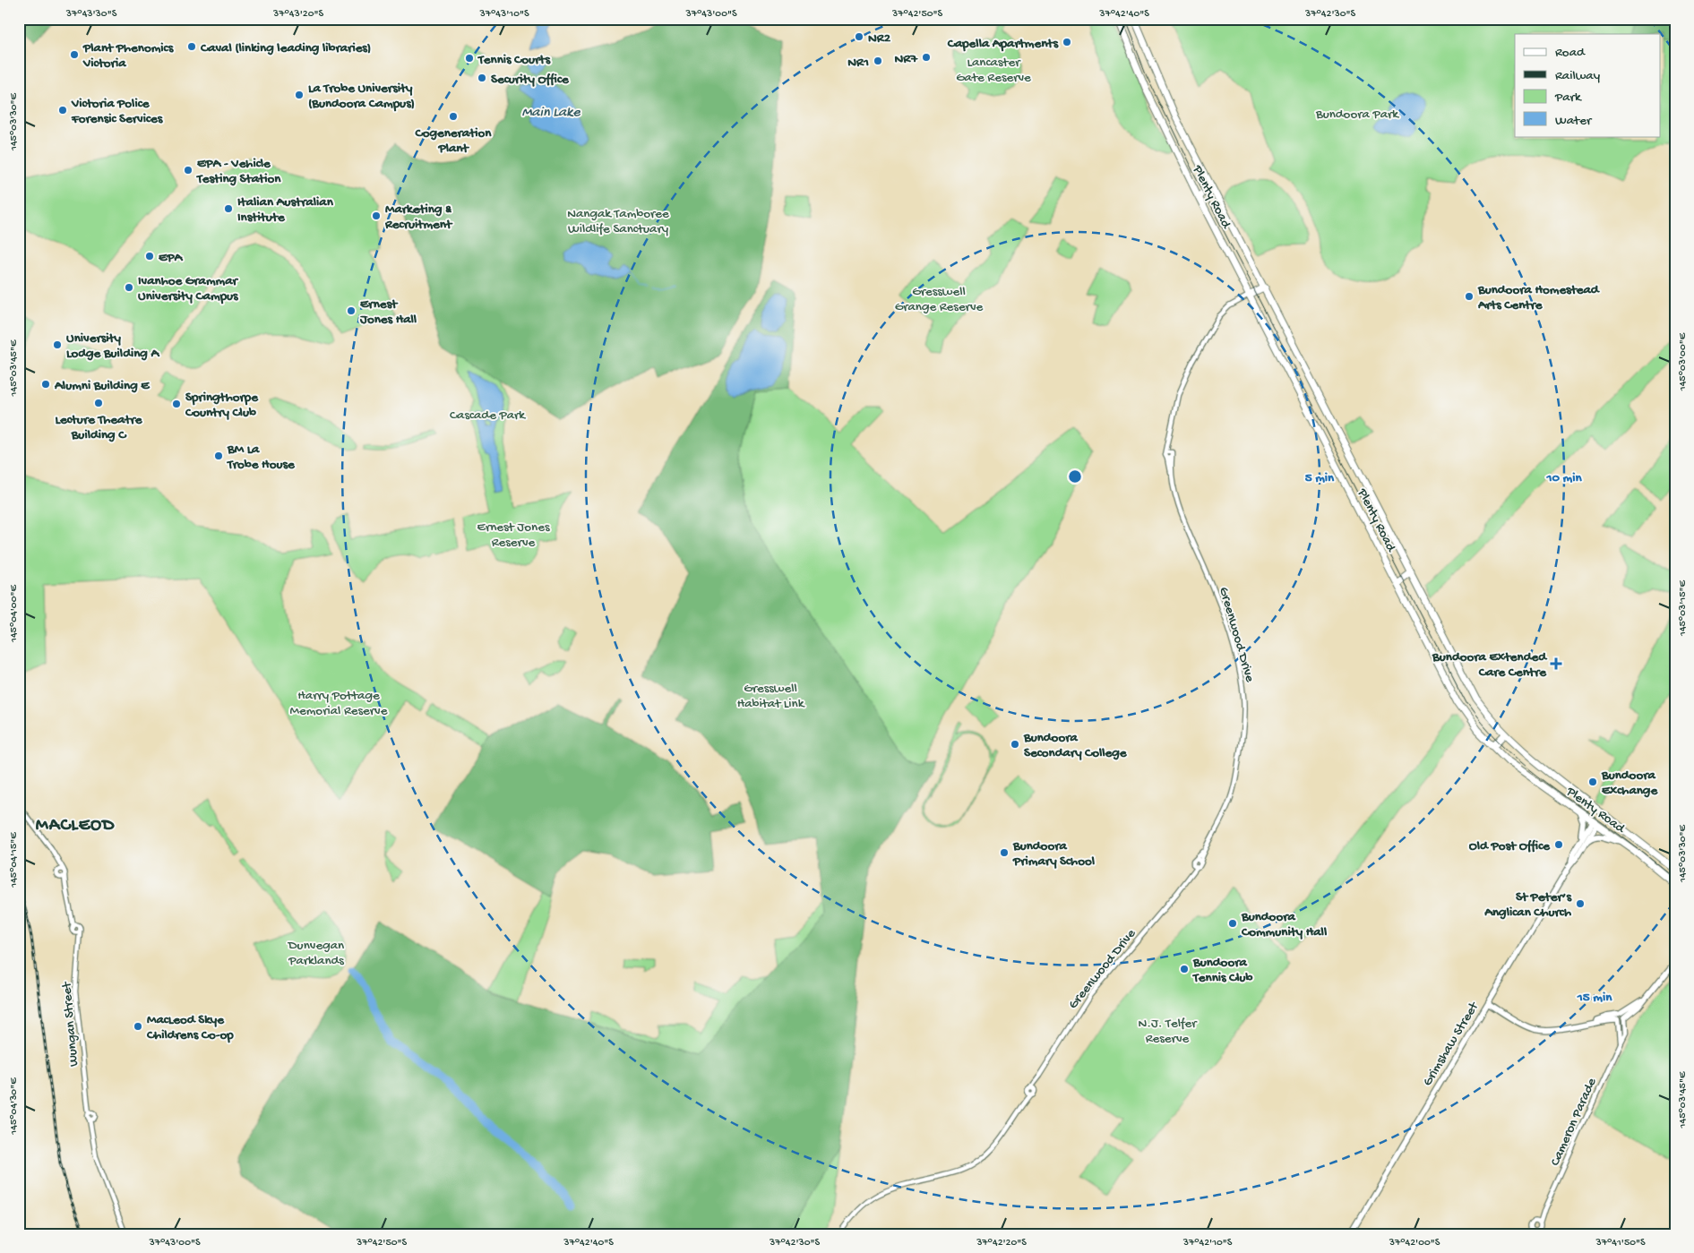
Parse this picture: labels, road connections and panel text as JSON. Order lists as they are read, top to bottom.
{
  "streets": {
    "highway": ["Plenty Road", "Grimshaw Street"],
    "street": ["Greenwood Drive", "Wungan Street", "Cameron Parade"]
  },
  "crossings": [
    ["Plenty Road", "Grimshaw Street"]
  ],
  "districts": ["MACLEOD"],
  "water": ["Main Lake"],
  "parks": [
    "Lancaster Gate Reserve",
    "Bundoora Park",
    "Nangak Tamboree Wildlife Sanctuary",
    "Gresswell Grange Reserve",
    "Cascade Park",
    "Ernest Jones Reserve",
    "Gresswell Habitat Link",
    "Harry Pottage Memorial Reserve",
    "Dunvegan Parklands",
    "N.J. Telfer Reserve"
  ],
  "places": {
    "other": [
      "NR2",
      "Capella Apartments",
      "Caval (linking leading libraries)",
      "Plant Phenomics Victoria",
      "NR7",
      "Tennis Courts",
      "NR1",
      "Security Office",
      "La Trobe University (Bundoora Campus)",
      "Victoria Police Forensic Services",
      "Cogeneration Plant",
      "EPA - Vehicle Testing Station",
      "Italian Australian Institute",
      "Marketing & Recruitment",
      "EPA",
      "Ivanhoe Grammar University Campus",
      "Bundoora Homestead Arts Centre",
      "Ernest Jones Hall",
      "University Lodge Building A",
      "Alumni Building E",
      "Lecture Theatre Building C",
      "Springthorpe Country Club",
      "BM La Trobe House",
      "Bundoora Secondary College",
      "Bundoora Exchange",
      "Old Post Office",
      "Bundoora Primary School",
      "St Peter’s Anglican Church",
      "Bundoora Community Hall",
      "Bundoora Tennis Club",
      "MacLeod Skye Childrens Co-op"
    ],
    "health": ["Bundoora Extended Care Centre"]
  },
  "legend": [
    "Road",
    "Railway",
    "Park",
    "Water"
  ],
  "coordinates": [
    "37°43'30\"S",
    "37°43'20\"S",
    "37°43'10\"S",
    "37°43'00\"S",
    "37°42'50\"S",
    "37°42'40\"S",
    "37°42'30\"S",
    "145°03'30\"E",
    "145°03'00\"E",
    "145°03'45\"E",
    "145°03'15\"E",
    "145°04'00\"E",
    "145°04'15\"E",
    "145°04'30\"E",
    "37°42'20\"S",
    "37°42'10\"S",
    "37°42'00\"S",
    "37°41'50\"S"
  ],
  "rings": ["5 min", "10 min", "15 min"]
}
